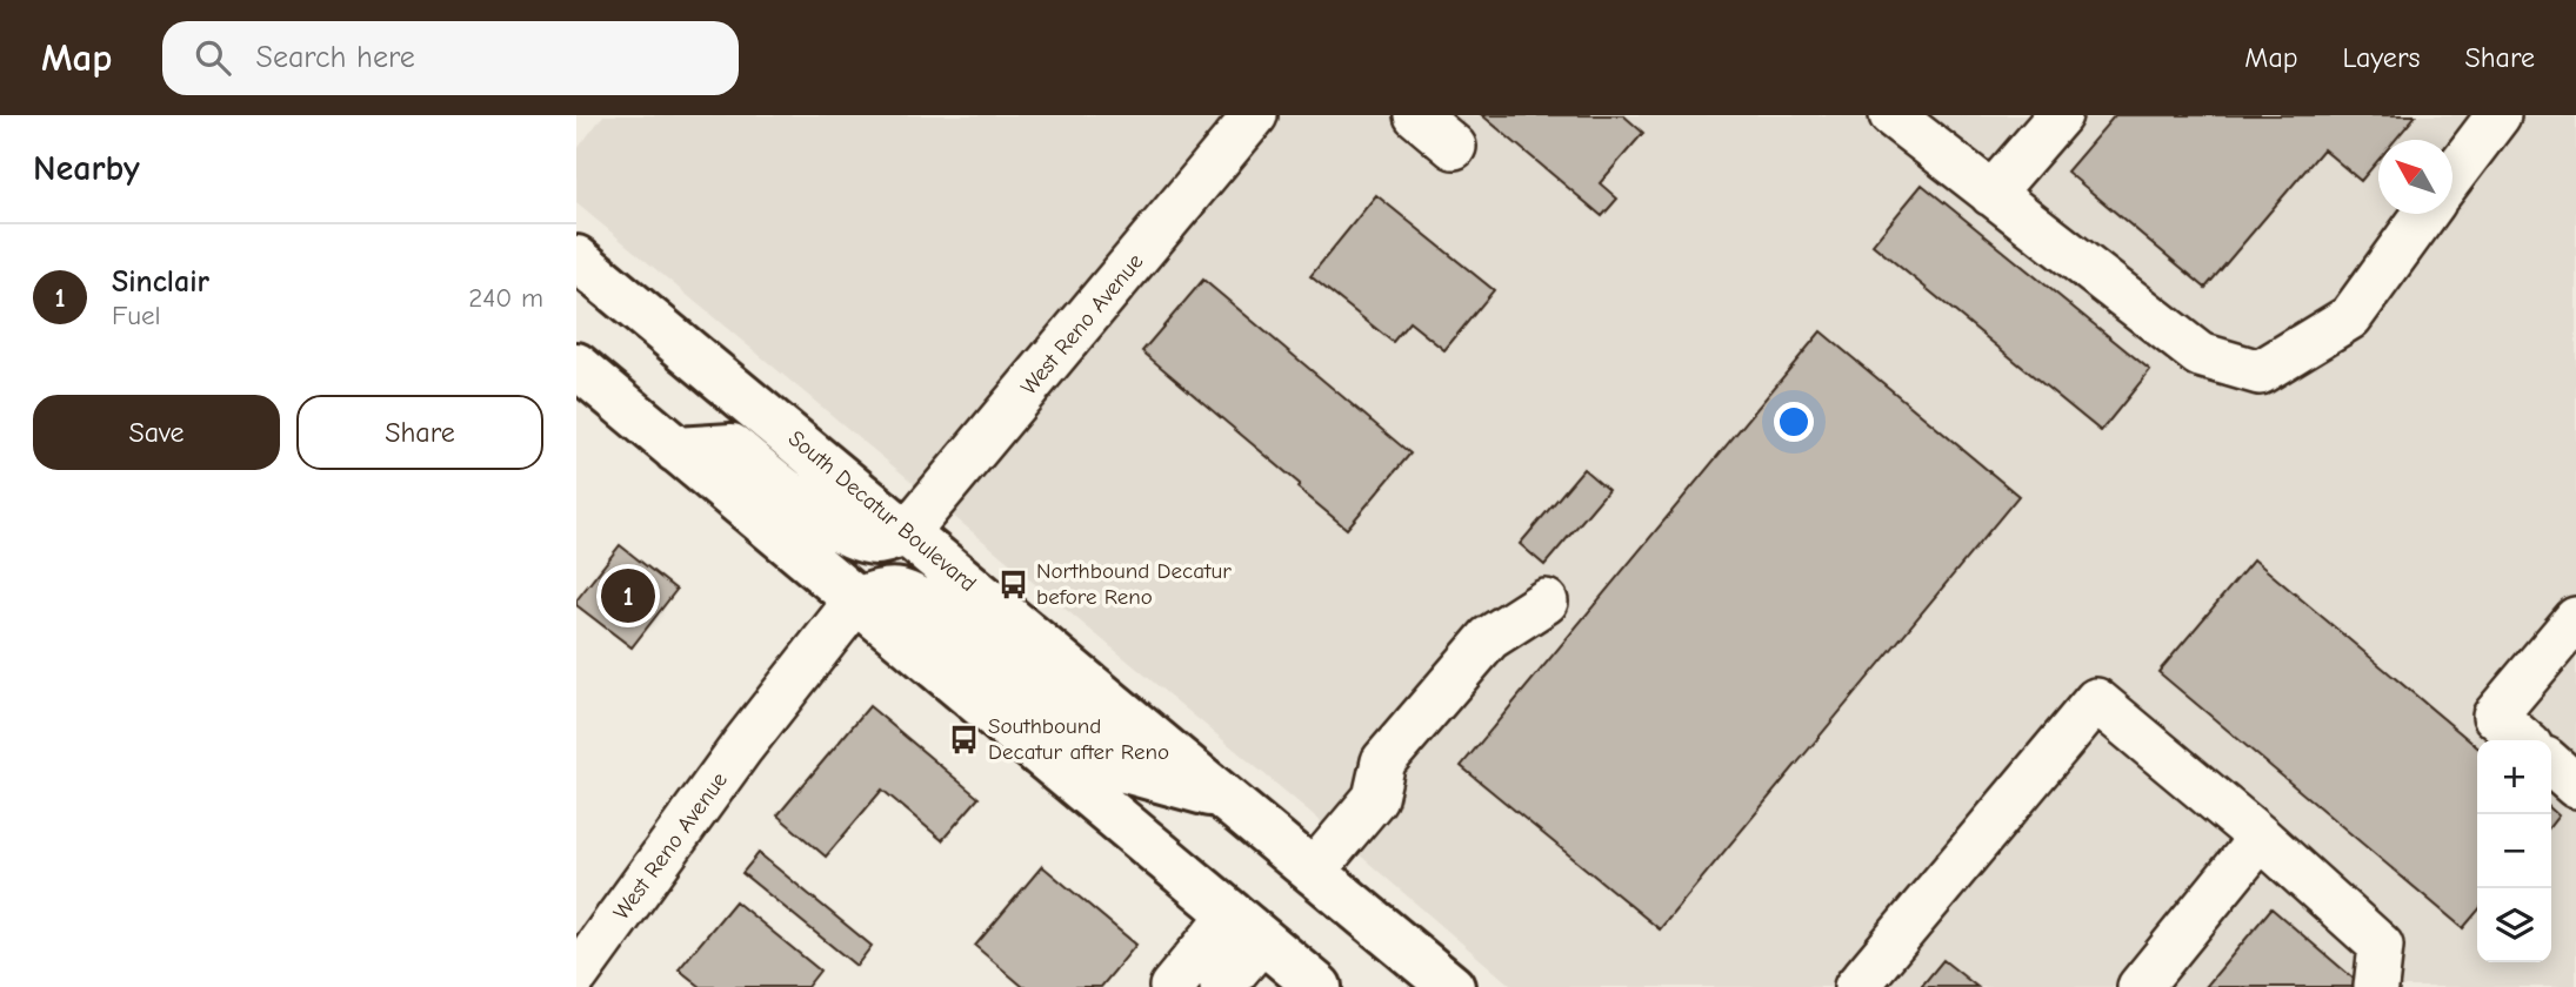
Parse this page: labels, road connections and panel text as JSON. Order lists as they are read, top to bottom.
{
  "streets": {
    "main road": ["South Decatur Boulevard"],
    "street": ["West Reno Avenue"]
  },
  "crossings": [
    ["West Reno Avenue", "South Decatur Boulevard"]
  ],
  "places": {
    "bus stop": ["Northbound Decatur before Reno", "Southbound Decatur after Reno"]
  },
  "north": "top left",
  "page": {
    "header": "Map",
    "search": "Search here",
    "nav": ["Map", "Layers", "Share"],
    "heading": "Nearby",
    "list": [
      {
        "mark": "1",
        "name": "Sinclair",
        "note": "Fuel",
        "value": "240 m"
      }
    ],
    "buttons": ["Save", "Share"],
    "pins": "1",
    "map_buttons": ["+", "−"]
  }
}
